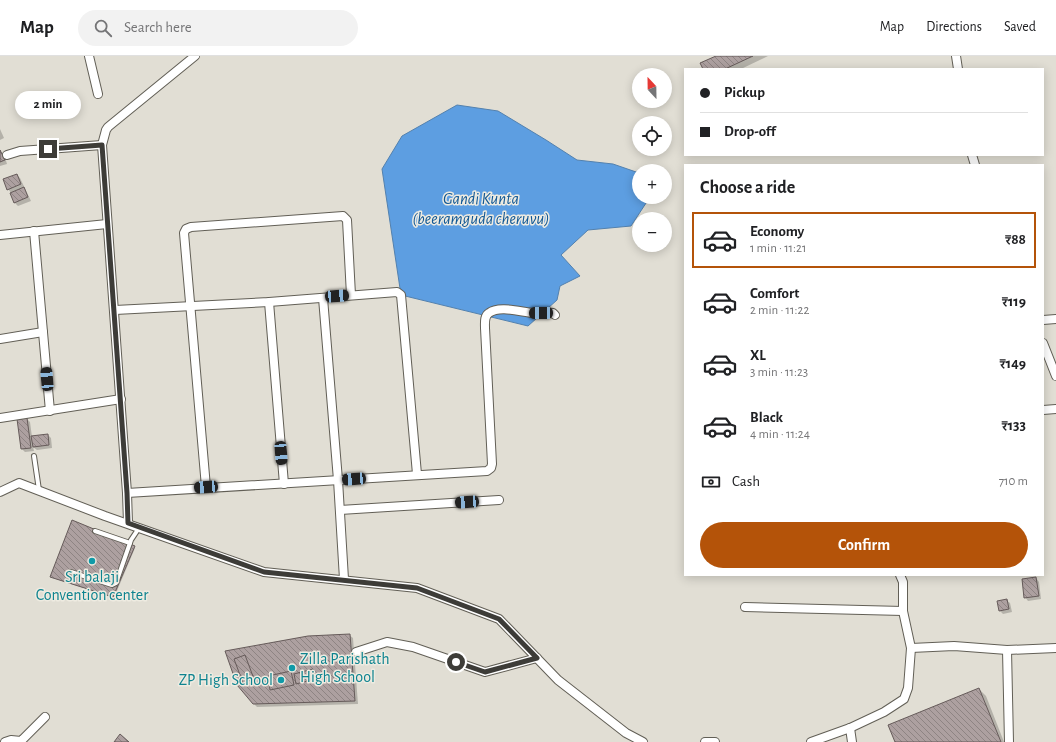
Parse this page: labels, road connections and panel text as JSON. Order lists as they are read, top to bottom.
{
  "water": ["Gandi Kunta (beeramguda cheruvu)"],
  "places": ["Sri balaji Convention center", "Zilla Parishath High School", "ZP High School"],
  "north": "top",
  "page": {
    "header": "Map",
    "search": "Search here",
    "nav": ["Map", "Directions", "Saved"],
    "map_buttons": ["+", "−"],
    "banner": ["Pickup", "Drop-off"],
    "bubble": "2 min",
    "heading": "Choose a ride",
    "list": [
      {
        "name": "Economy",
        "note": "1 min · 11:21",
        "value": "₹88"
      },
      {
        "name": "Comfort",
        "note": "2 min · 11:22",
        "value": "₹119"
      },
      {
        "name": "XL",
        "note": "3 min · 11:23",
        "value": "₹149"
      },
      {
        "name": "Black",
        "note": "4 min · 11:24",
        "value": "₹133"
      }
    ],
    "pay": ["Cash", "710 m"],
    "buttons": "Confirm"
  }
}
